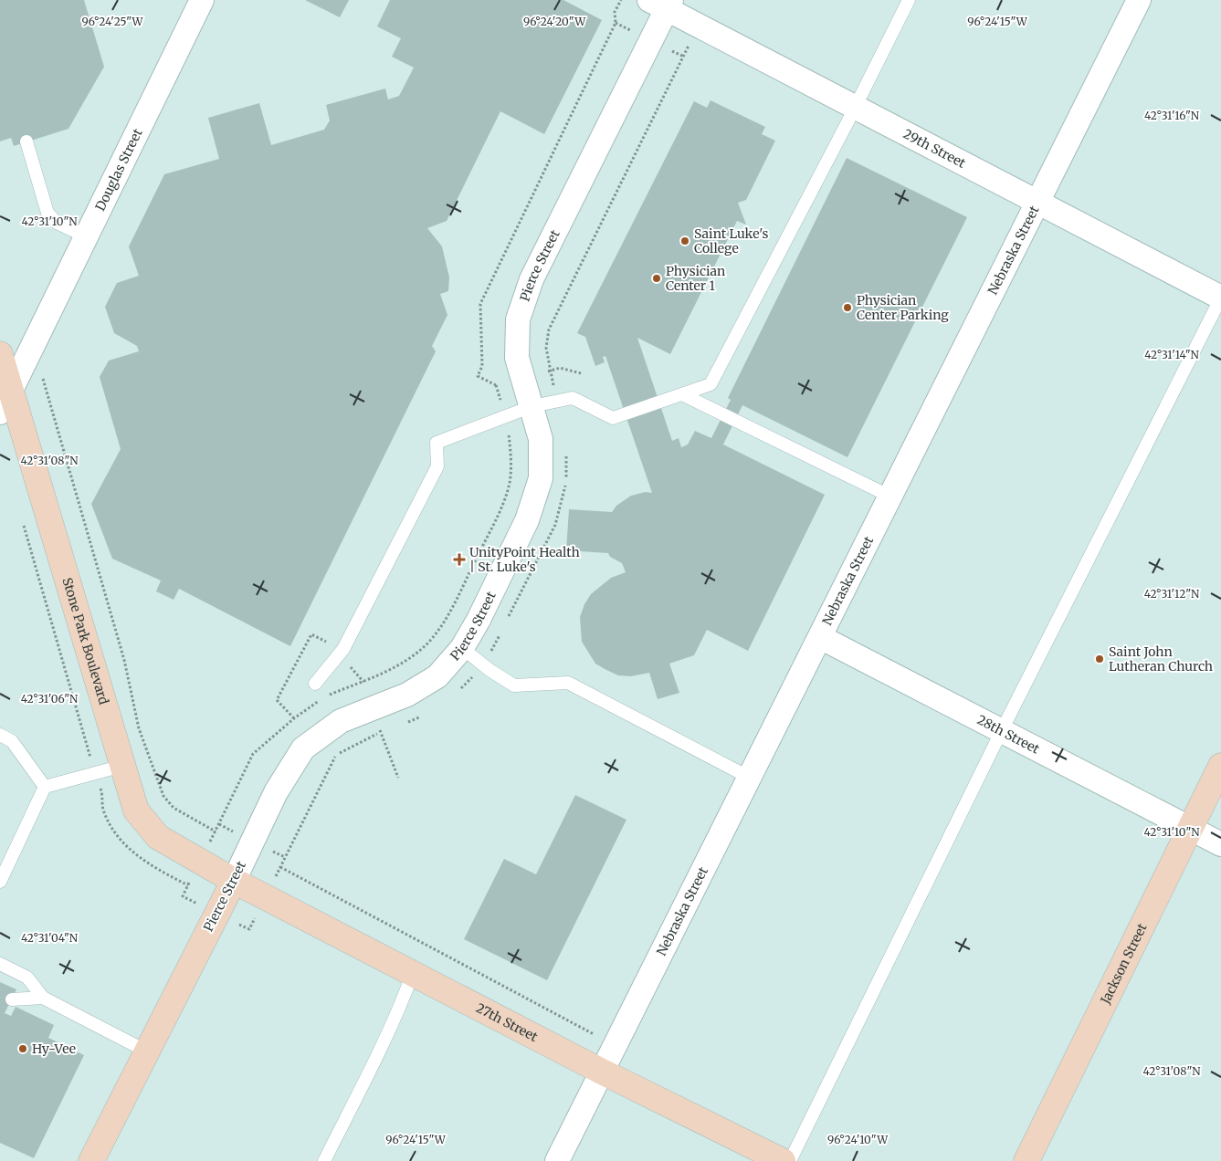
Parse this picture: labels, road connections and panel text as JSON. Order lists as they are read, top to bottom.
{
  "streets": {
    "main road": [
      "Pierce Street",
      "Stone Park Boulevard",
      "Jackson Street",
      "27th Street"
    ],
    "street": [
      "29th Street",
      "Douglas Street",
      "Nebraska Street",
      "28th Street"
    ]
  },
  "crossings": [
    ["29th Street", "Nebraska Street"],
    ["29th Street", "Pierce Street"],
    ["Douglas Street", "Stone Park Boulevard"],
    ["Nebraska Street", "28th Street"],
    ["Nebraska Street", "27th Street"],
    ["Pierce Street", "Stone Park Boulevard"],
    ["Pierce Street", "27th Street"],
    ["Stone Park Boulevard", "27th Street"],
    ["28th Street", "Jackson Street"]
  ],
  "places": {
    "other": [
      "Saint Luke's College",
      "Physician Center 1",
      "Physician Center Parking",
      "Saint John Lutheran Church",
      "Hy-Vee"
    ],
    "health": ["UnityPoint Health | St. Luke's"]
  },
  "coordinates": [
    "96°24'25\"W",
    "96°24'20\"W",
    "96°24'15\"W",
    "42°31'16\"N",
    "42°31'10\"N",
    "42°31'14\"N",
    "42°31'08\"N",
    "42°31'12\"N",
    "42°31'06\"N",
    "42°31'04\"N",
    "96°24'10\"W"
  ]
}
